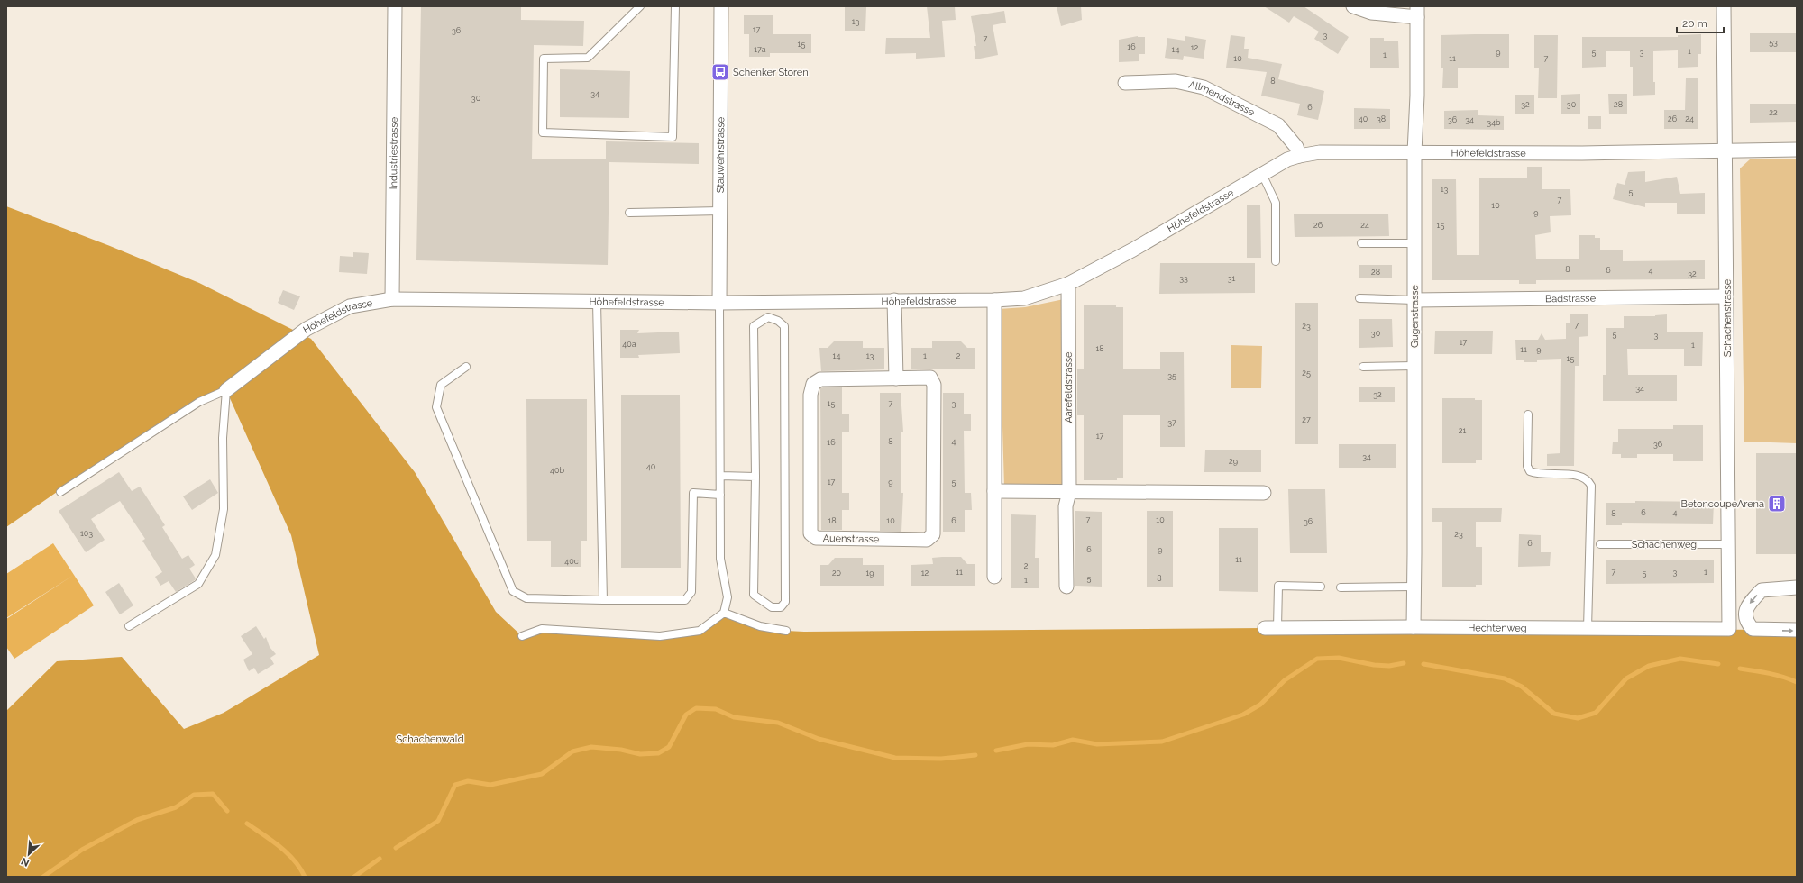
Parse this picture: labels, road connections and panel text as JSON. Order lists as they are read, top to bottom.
{
  "streets": {
    "street": [
      "Allmendstrasse",
      "Höhefeldstrasse",
      "Industriestrasse",
      "Stauwehrstrasse",
      "Badstrasse",
      "Gugenstrasse",
      "Schachenstrasse",
      "Aarefeldstrasse",
      "Auenstrasse",
      "Hechtenweg"
    ],
    "lane": ["Schachenweg"]
  },
  "crossings": [
    ["Allmendstrasse", "Höhefeldstrasse"],
    ["Höhefeldstrasse", "Industriestrasse"],
    ["Höhefeldstrasse", "Stauwehrstrasse"],
    ["Höhefeldstrasse", "Gugenstrasse"],
    ["Höhefeldstrasse", "Schachenstrasse"],
    ["Höhefeldstrasse", "Aarefeldstrasse"],
    ["Badstrasse", "Gugenstrasse"],
    ["Badstrasse", "Schachenstrasse"],
    ["Gugenstrasse", "Hechtenweg"],
    ["Schachenstrasse", "Schachenweg"],
    ["Schachenstrasse", "Hechtenweg"]
  ],
  "parks": ["Schachenwald"],
  "places": {
    "bus stop": ["Schenker Storen"],
    "building": ["BetoncoupeArena"]
  },
  "house_numbers": [
    "13",
    "17",
    "36",
    "3",
    "7",
    "53",
    "15",
    "16",
    "12",
    "17a",
    "14",
    "1",
    "9",
    "5",
    "3",
    "1",
    "10",
    "11",
    "7",
    "8",
    "34",
    "30",
    "32",
    "30",
    "28",
    "6",
    "22",
    "40",
    "38",
    "26",
    "24",
    "36",
    "34",
    "34b",
    "13",
    "5",
    "7",
    "10",
    "9",
    "26",
    "24",
    "15",
    "8",
    "6",
    "4",
    "28",
    "32",
    "33",
    "31",
    "7",
    "23",
    "30",
    "5",
    "3",
    "17",
    "40a",
    "1",
    "18",
    "11",
    "9",
    "14",
    "13",
    "1",
    "2",
    "15",
    "25",
    "35",
    "34",
    "32",
    "15",
    "7",
    "3",
    "27",
    "37",
    "21",
    "17",
    "8",
    "4",
    "16",
    "36",
    "34",
    "29",
    "40",
    "40b",
    "17",
    "9",
    "5",
    "6",
    "4",
    "8",
    "7",
    "10",
    "18",
    "10",
    "6",
    "36",
    "103",
    "23",
    "6",
    "6",
    "9",
    "11",
    "40c",
    "2",
    "11",
    "7",
    "3",
    "1",
    "20",
    "19",
    "12",
    "5",
    "5",
    "8",
    "1"
  ],
  "scale_bar": "20 m",
  "north": "bottom left"
}
